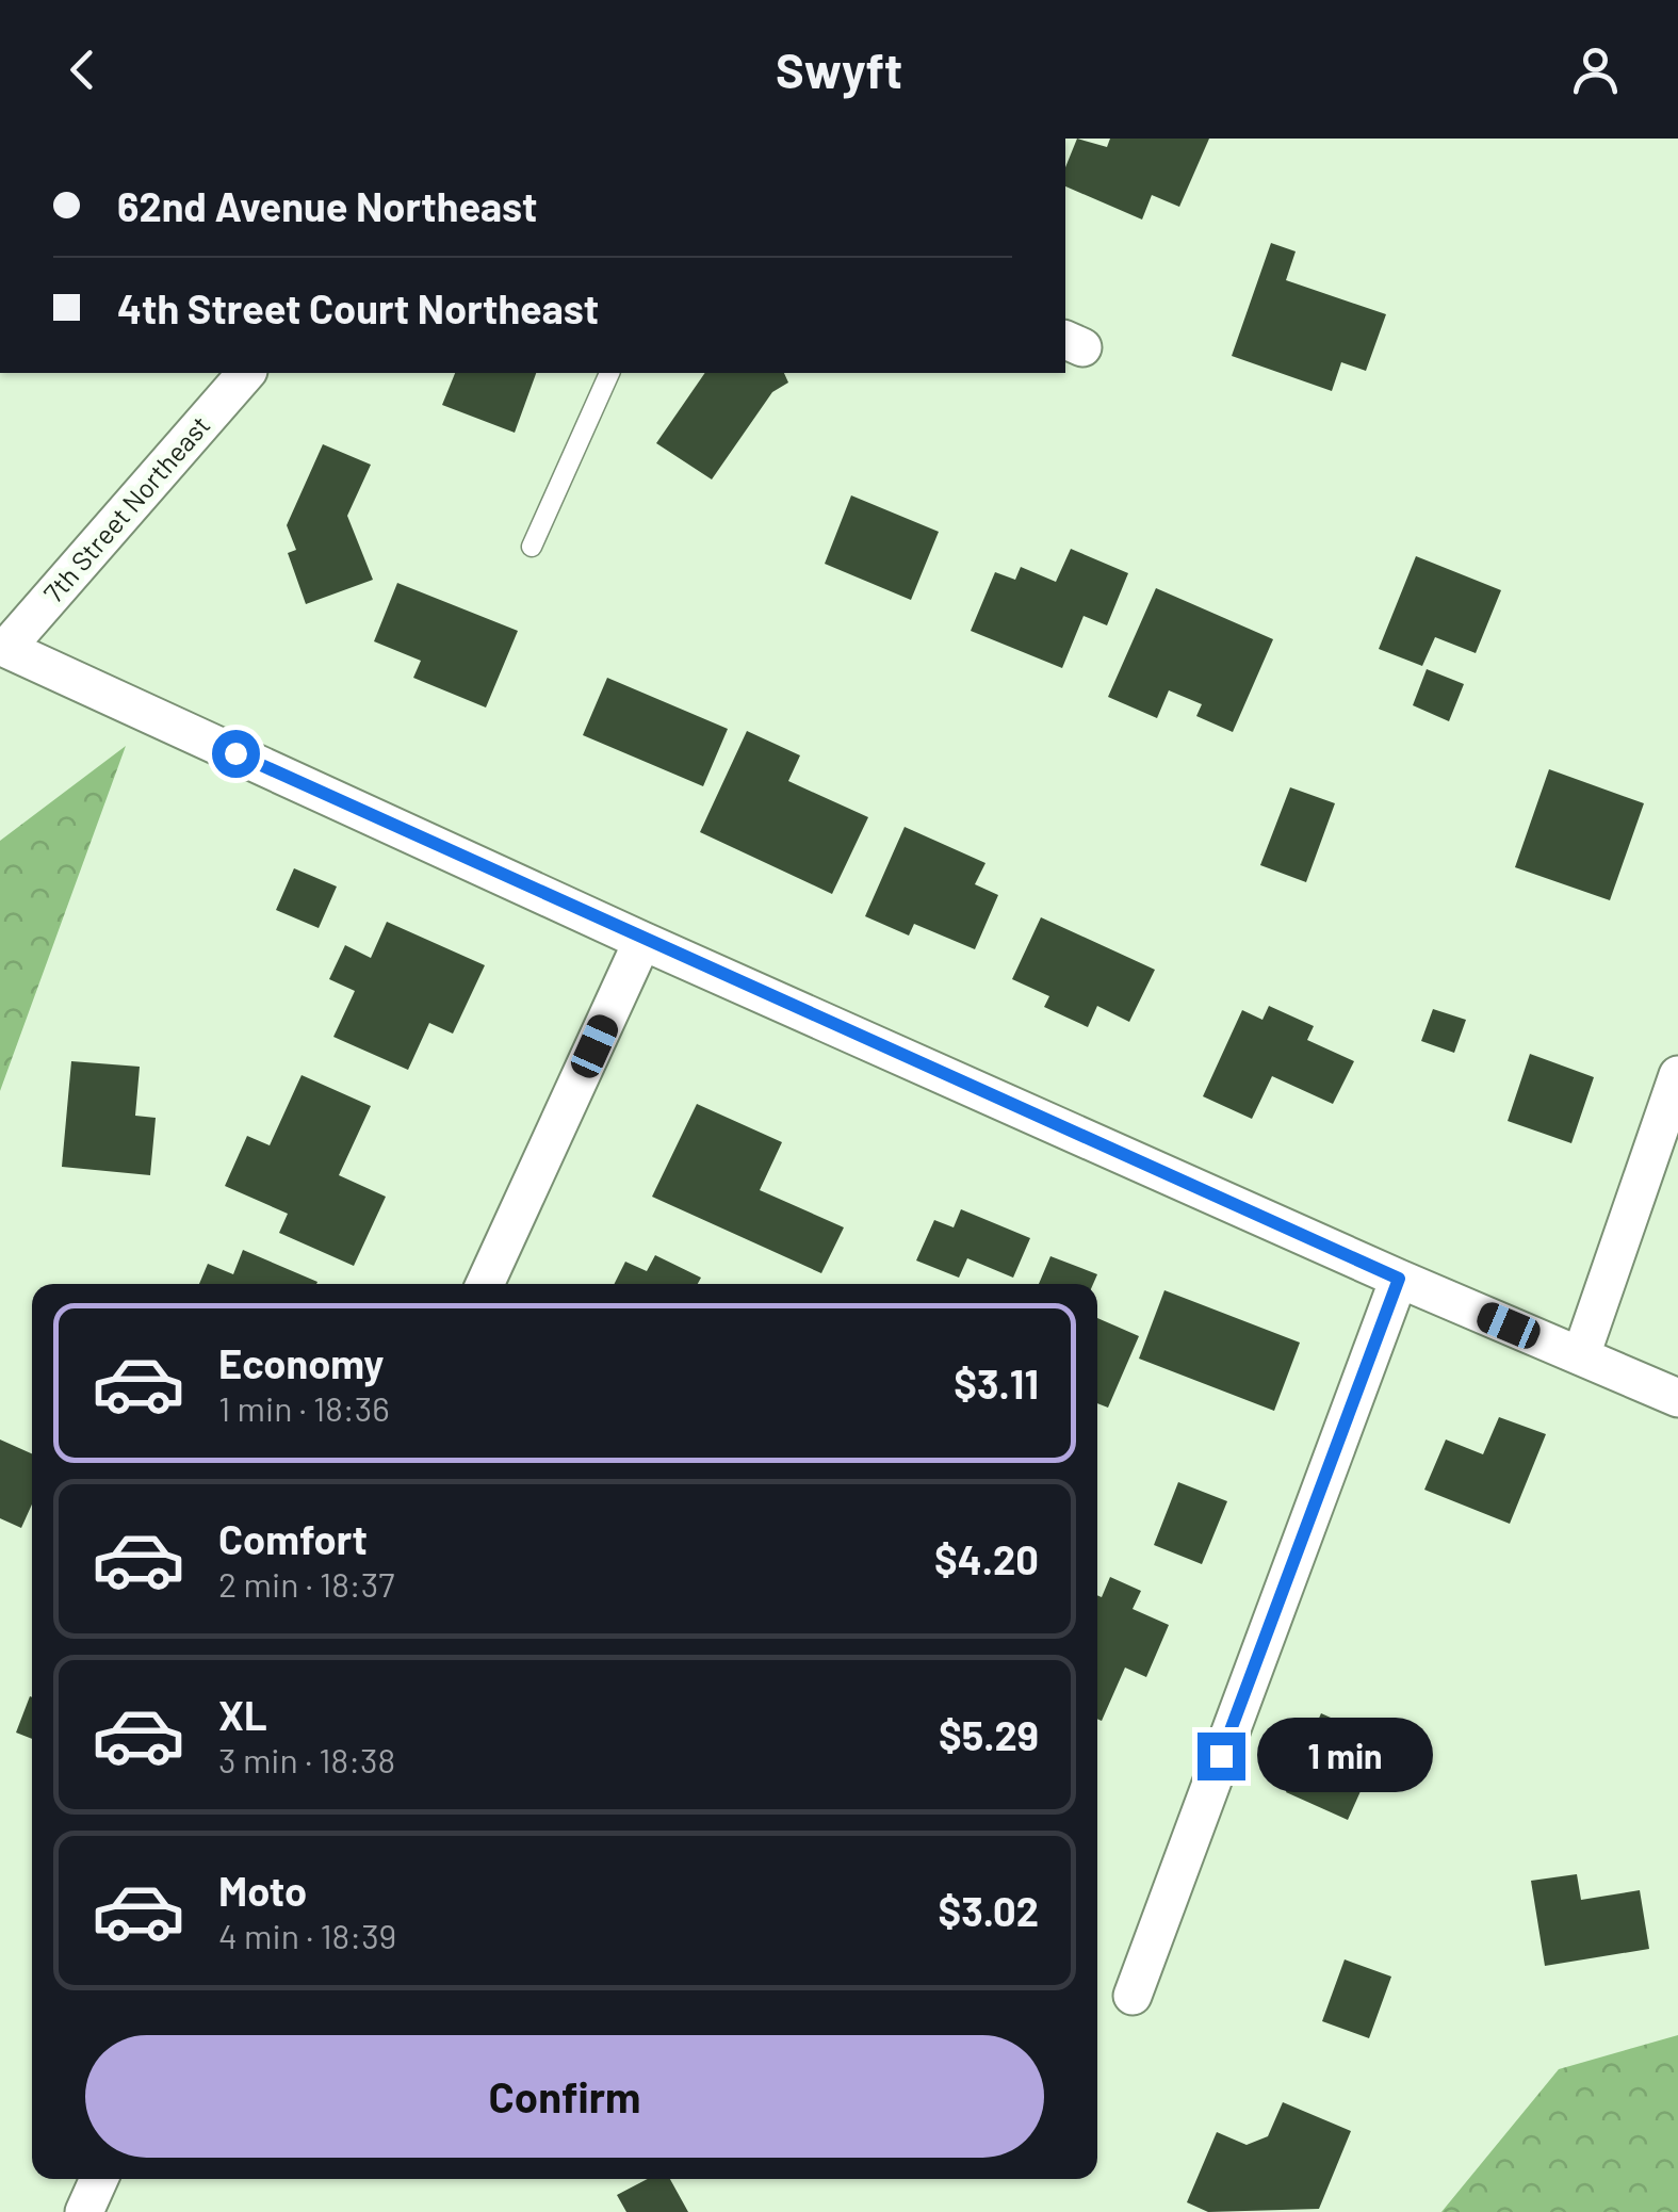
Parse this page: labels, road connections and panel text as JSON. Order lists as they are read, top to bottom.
{
  "streets": {
    "street": ["7th Street Northeast"]
  },
  "page": {
    "header": "Swyft",
    "banner": ["62nd Avenue Northeast", "4th Street Court Northeast"],
    "list": [
      {
        "name": "Economy",
        "note": "1 min · 18:36",
        "value": "$3.11"
      },
      {
        "name": "Comfort",
        "note": "2 min · 18:37",
        "value": "$4.20"
      },
      {
        "name": "XL",
        "note": "3 min · 18:38",
        "value": "$5.29"
      },
      {
        "name": "Moto",
        "note": "4 min · 18:39",
        "value": "$3.02"
      }
    ],
    "bubble": "1 min",
    "buttons": "Confirm"
  }
}
